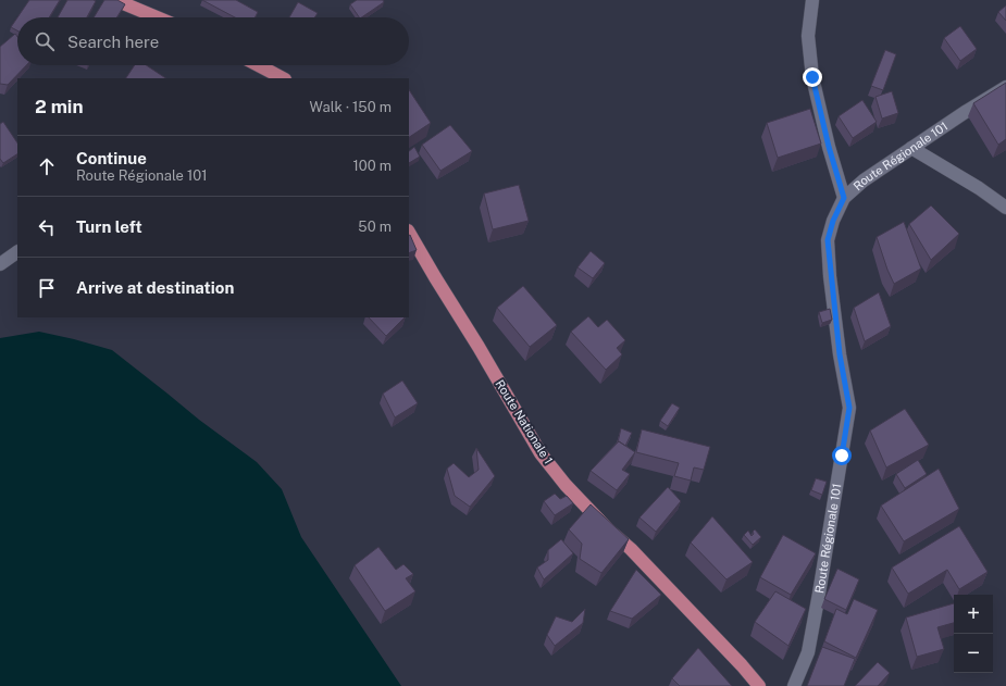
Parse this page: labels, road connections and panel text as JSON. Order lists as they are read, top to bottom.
{
  "streets": {
    "main road": ["Route Nationale 1"],
    "street": ["Route Régionale 101"]
  },
  "page": {
    "search": "Search here",
    "heading": ["2 min", "Walk · 150 m"],
    "list": [
      ["Continue", "Route Régionale 101", "100 m"],
      ["Turn left", "50 m"],
      "Arrive at destination"
    ],
    "map_buttons": ["+", "−"]
  }
}
